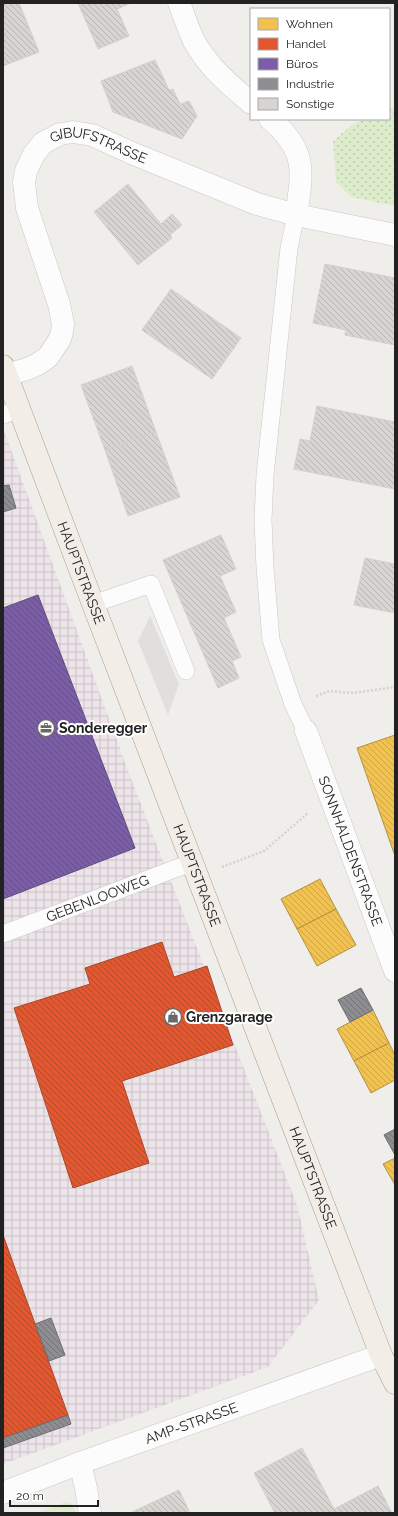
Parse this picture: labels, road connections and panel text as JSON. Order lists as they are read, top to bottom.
{
  "streets": {
    "main road": ["HAUPTSTRASSE"],
    "street": ["GIBUFSTRASSE", "SONNHALDENSTRASSE", "AMP-STRASSE"],
    "lane": ["GEBENLOOWEG"]
  },
  "crossings": [
    ["GIBUFSTRASSE", "HAUPTSTRASSE"],
    ["HAUPTSTRASSE", "GEBENLOOWEG"],
    ["HAUPTSTRASSE", "AMP-STRASSE"]
  ],
  "places": {
    "office": ["Sonderegger"],
    "shop": ["Grenzgarage"]
  },
  "legend": [
    "Wohnen",
    "Handel",
    "Büros",
    "Industrie",
    "Sonstige"
  ],
  "scale_bar": "20 m"
}
